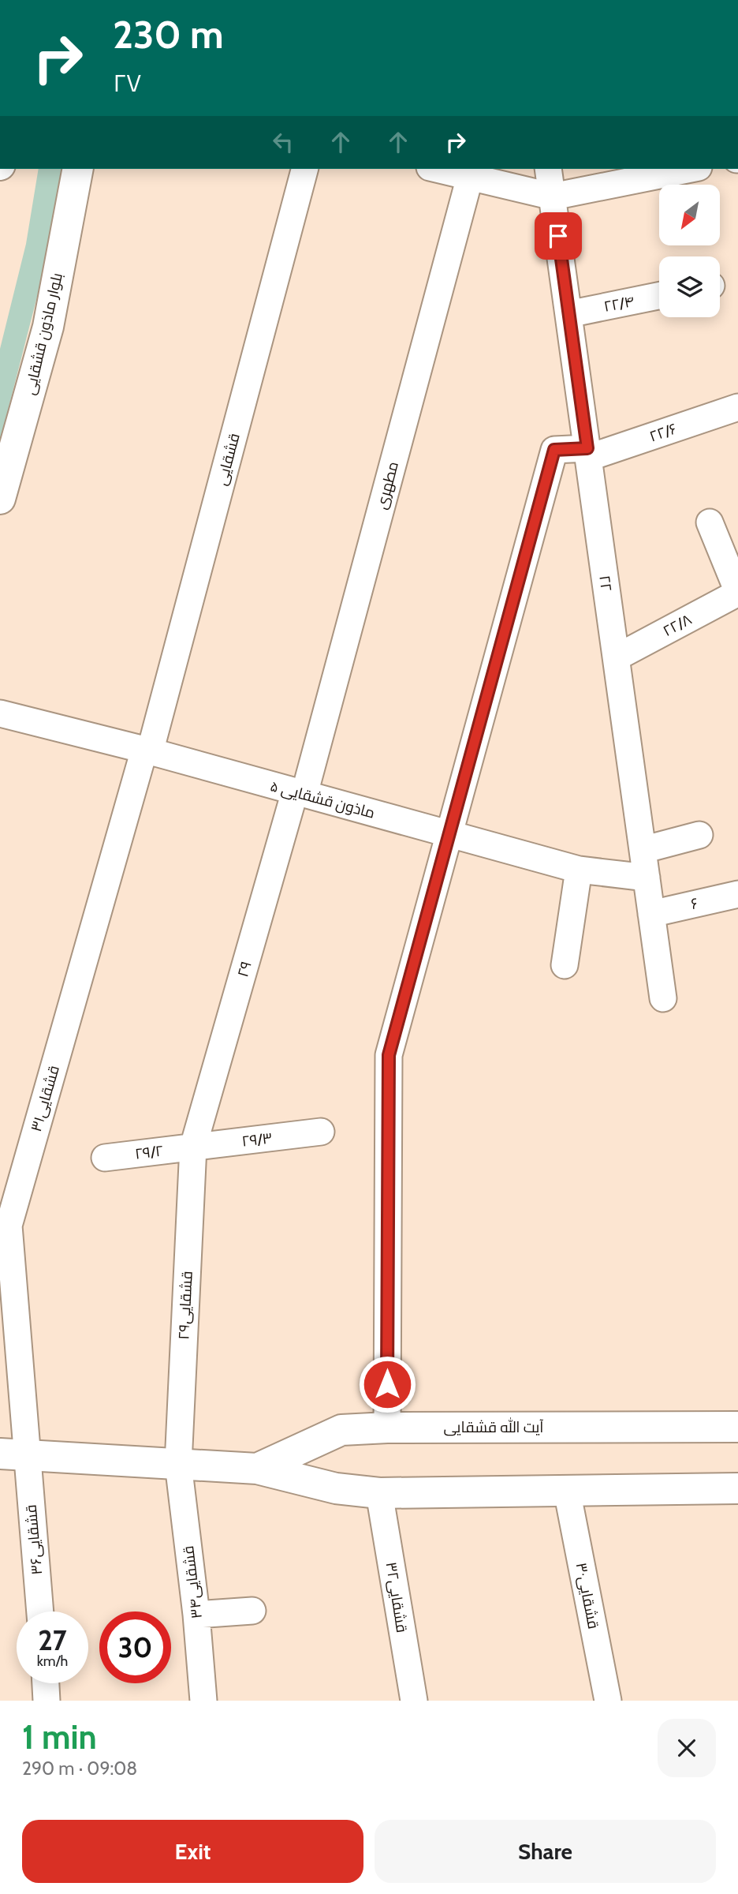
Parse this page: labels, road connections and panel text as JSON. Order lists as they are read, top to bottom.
{
  "streets": {
    "street": [
      "۲۲/۴",
      "بلوار ماذون قشقایی",
      "۲۲/۶",
      "قشقایی",
      "مطهری",
      "۲۲",
      "۲۲/۸",
      "ماذون قشقایی ۵",
      "۶",
      "۲۹",
      "۳۱قشقایی",
      "۲۹/۳",
      "۲۹/۲",
      "قشقایی۲۹",
      "آیت الله قشقایی",
      "قشقایی۳۶",
      "قشقایی۳۴",
      "قشقایی۳۰",
      "قشقایی۳۲"
    ]
  },
  "crossings": [
    ["۲۲/۴", "۲۲"],
    ["۲۲/۶", "۲۲"],
    ["۲۲/۶", "ماذون قشقایی ۵"],
    ["قشقایی", "ماذون قشقایی ۵"],
    ["قشقایی", "۳۱قشقایی"],
    ["مطهری", "ماذون قشقایی ۵"],
    ["مطهری", "۲۹"],
    ["۲۲", "۲۲/۸"],
    ["۲۲", "ماذون قشقایی ۵"],
    ["۲۲", "۶"],
    ["ماذون قشقایی ۵", "۲۹"],
    ["ماذون قشقایی ۵", "۳۱قشقایی"],
    ["۲۹", "۲۹/۳"],
    ["۲۹", "۲۹/۲"],
    ["۲۹", "قشقایی۲۹"],
    ["۳۱قشقایی", "آیت الله قشقایی"],
    ["۳۱قشقایی", "قشقایی۳۶"],
    ["۲۹/۳", "۲۹/۲"],
    ["۲۹/۳", "قشقایی۲۹"],
    ["۲۹/۲", "قشقایی۲۹"],
    ["قشقایی۲۹", "آیت الله قشقایی"],
    ["قشقایی۲۹", "قشقایی۳۴"],
    ["آیت الله قشقایی", "قشقایی۳۶"],
    ["آیت الله قشقایی", "قشقایی۳۴"],
    ["آیت الله قشقایی", "قشقایی۳۰"],
    ["آیت الله قشقایی", "قشقایی۳۲"]
  ],
  "north": "bottom left",
  "page": {
    "turn": ["230 m", "۲۷"],
    "speed": "27 km/h",
    "limit": "30",
    "heading": ["1 min", "290 m · 09:08"],
    "buttons": ["Exit", "Share"]
  }
}
